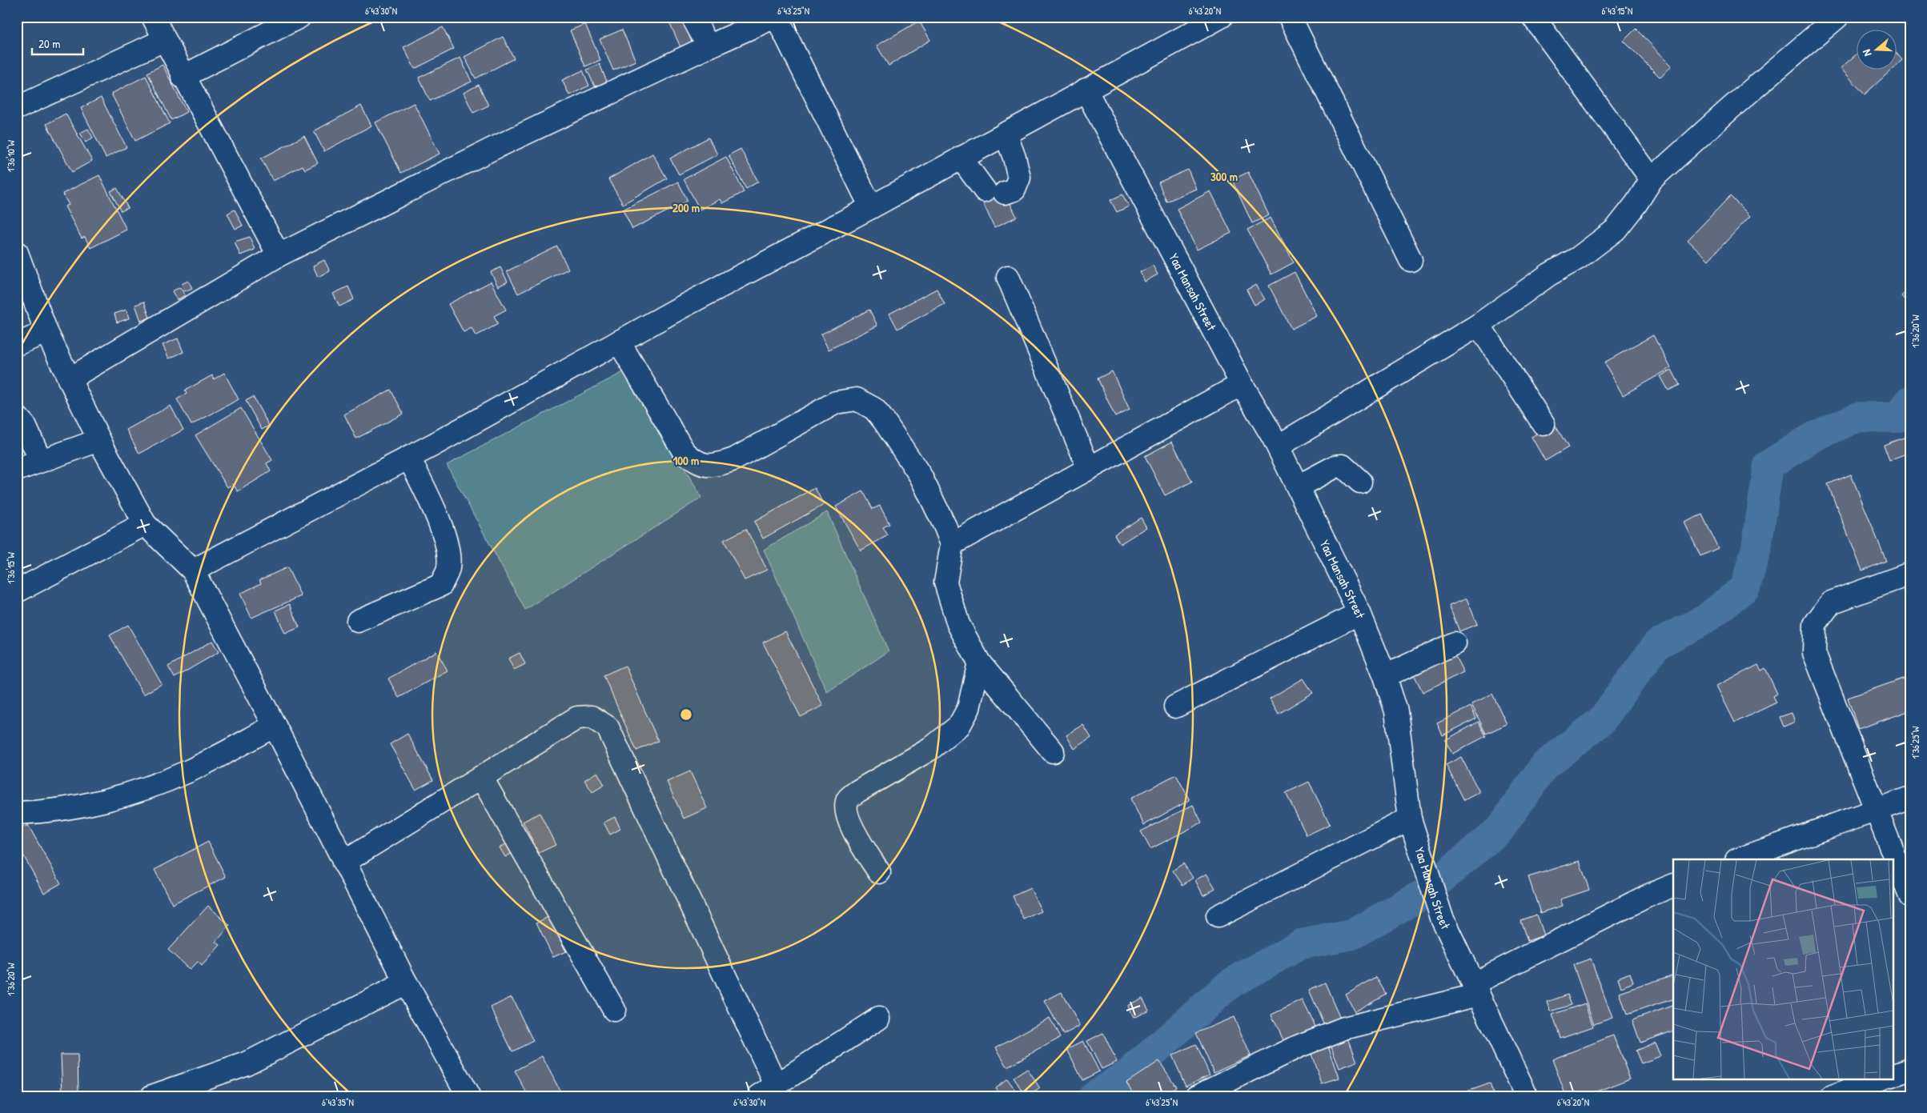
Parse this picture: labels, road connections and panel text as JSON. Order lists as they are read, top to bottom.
{
  "streets": {
    "street": ["Yaa Mansah Street"]
  },
  "scale_bar": "20 m",
  "north": "left",
  "coordinates": [
    "6°43'30\"N",
    "6°43'25\"N",
    "6°43'20\"N",
    "6°43'15\"N",
    "1°36'10\"W",
    "1°36'20\"W",
    "1°36'15\"W",
    "1°36'25\"W",
    "6°43'35\"N"
  ],
  "rings": ["300 m", "200 m", "100 m"]
}
